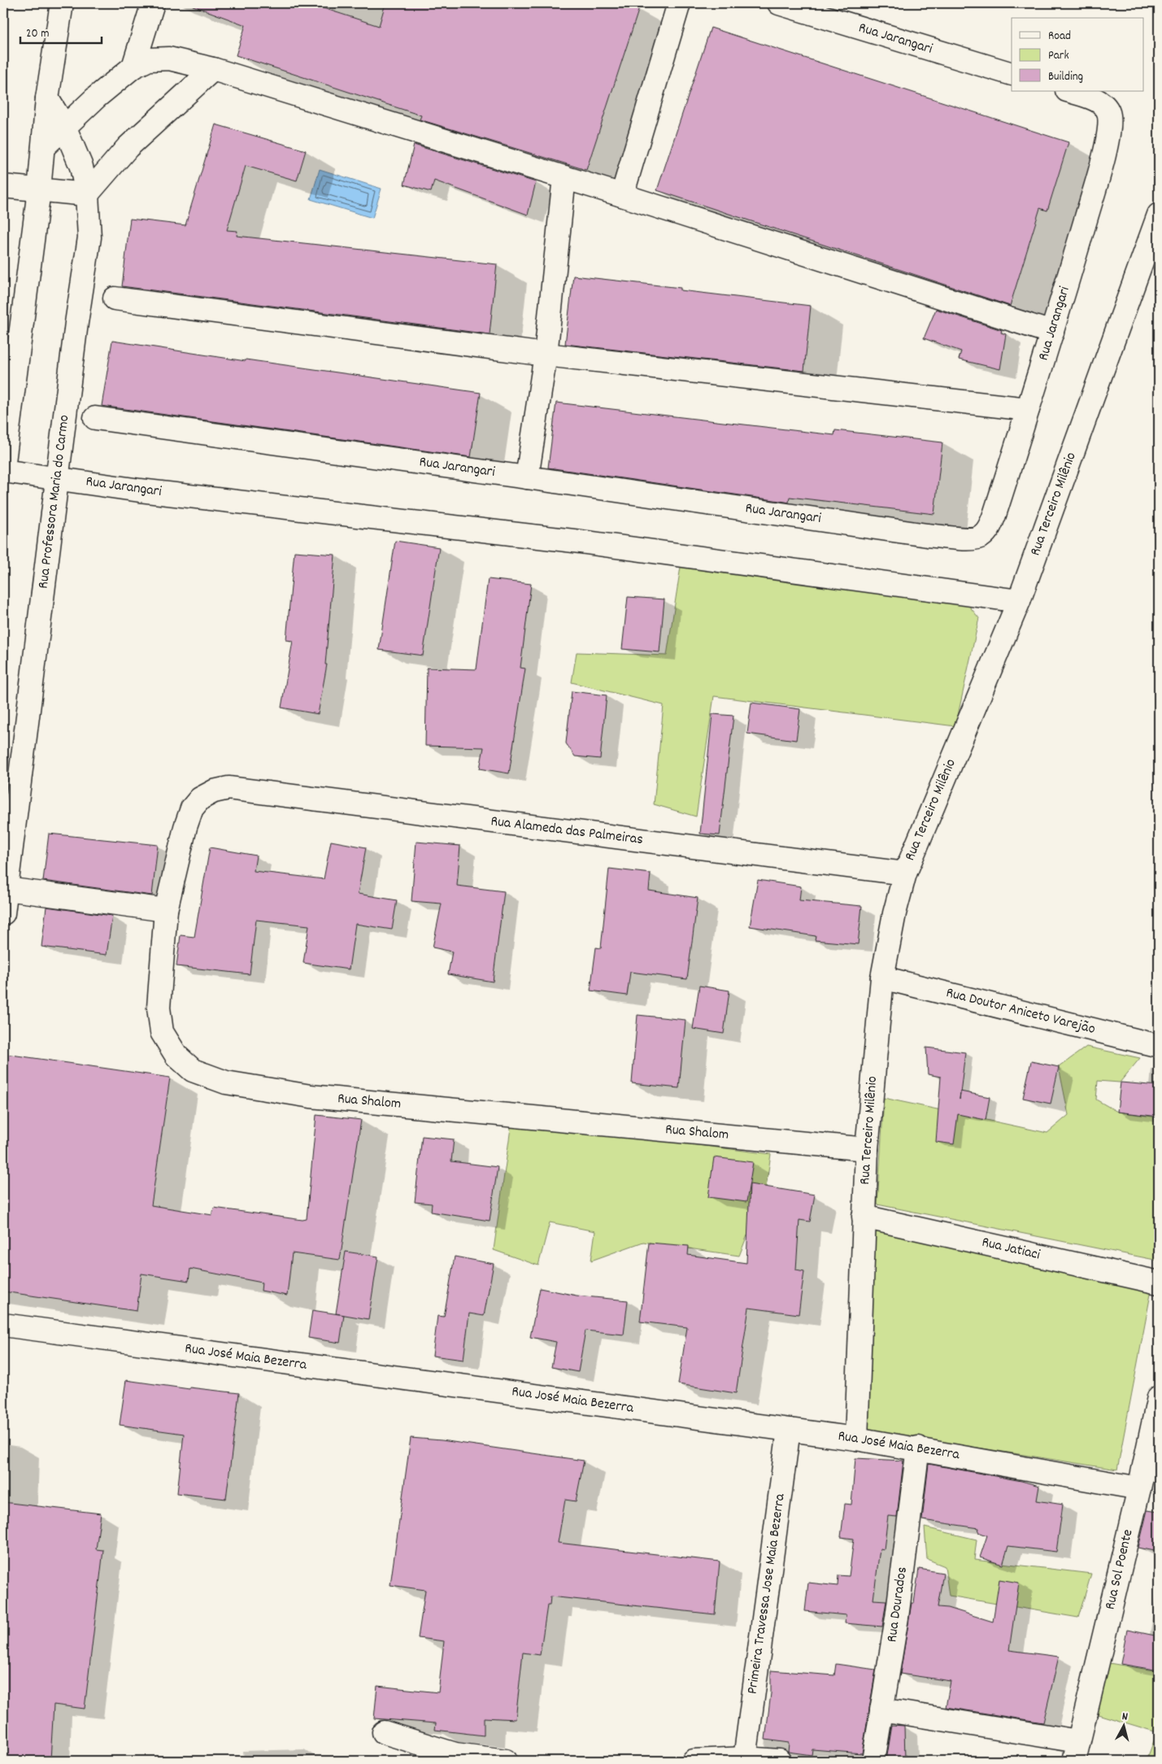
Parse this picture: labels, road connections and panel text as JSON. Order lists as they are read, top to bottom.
{
  "streets": {
    "street": [
      "Rua Jarangari",
      "Rua Professora Maria do Carmo",
      "Rua Terceiro Milênio",
      "Rua Alameda das Palmeiras",
      "Rua Doutor Aniceto Varejão",
      "Rua Shalom",
      "Rua Jatiaci",
      "Rua José Maia Bezerra",
      "Rua Sol Poente",
      "Primeira Travessa Jose Maia Bezerra",
      "Rua Dourados"
    ]
  },
  "crossings": [
    ["Rua Jarangari", "Rua Professora Maria do Carmo"],
    ["Rua Jarangari", "Rua Terceiro Milênio"],
    ["Rua Terceiro Milênio", "Rua Alameda das Palmeiras"],
    ["Rua Terceiro Milênio", "Rua Doutor Aniceto Varejão"],
    ["Rua Terceiro Milênio", "Rua Shalom"],
    ["Rua Terceiro Milênio", "Rua Jatiaci"],
    ["Rua Terceiro Milênio", "Rua José Maia Bezerra"],
    ["Rua Alameda das Palmeiras", "Rua Shalom"],
    ["Rua José Maia Bezerra", "Rua Sol Poente"],
    ["Rua José Maia Bezerra", "Primeira Travessa Jose Maia Bezerra"],
    ["Rua José Maia Bezerra", "Rua Dourados"],
    ["Rua Sol Poente", "Rua Dourados"]
  ],
  "legend": ["Road", "Park", "Building"],
  "scale_bar": "20 m",
  "north": "top"
}
